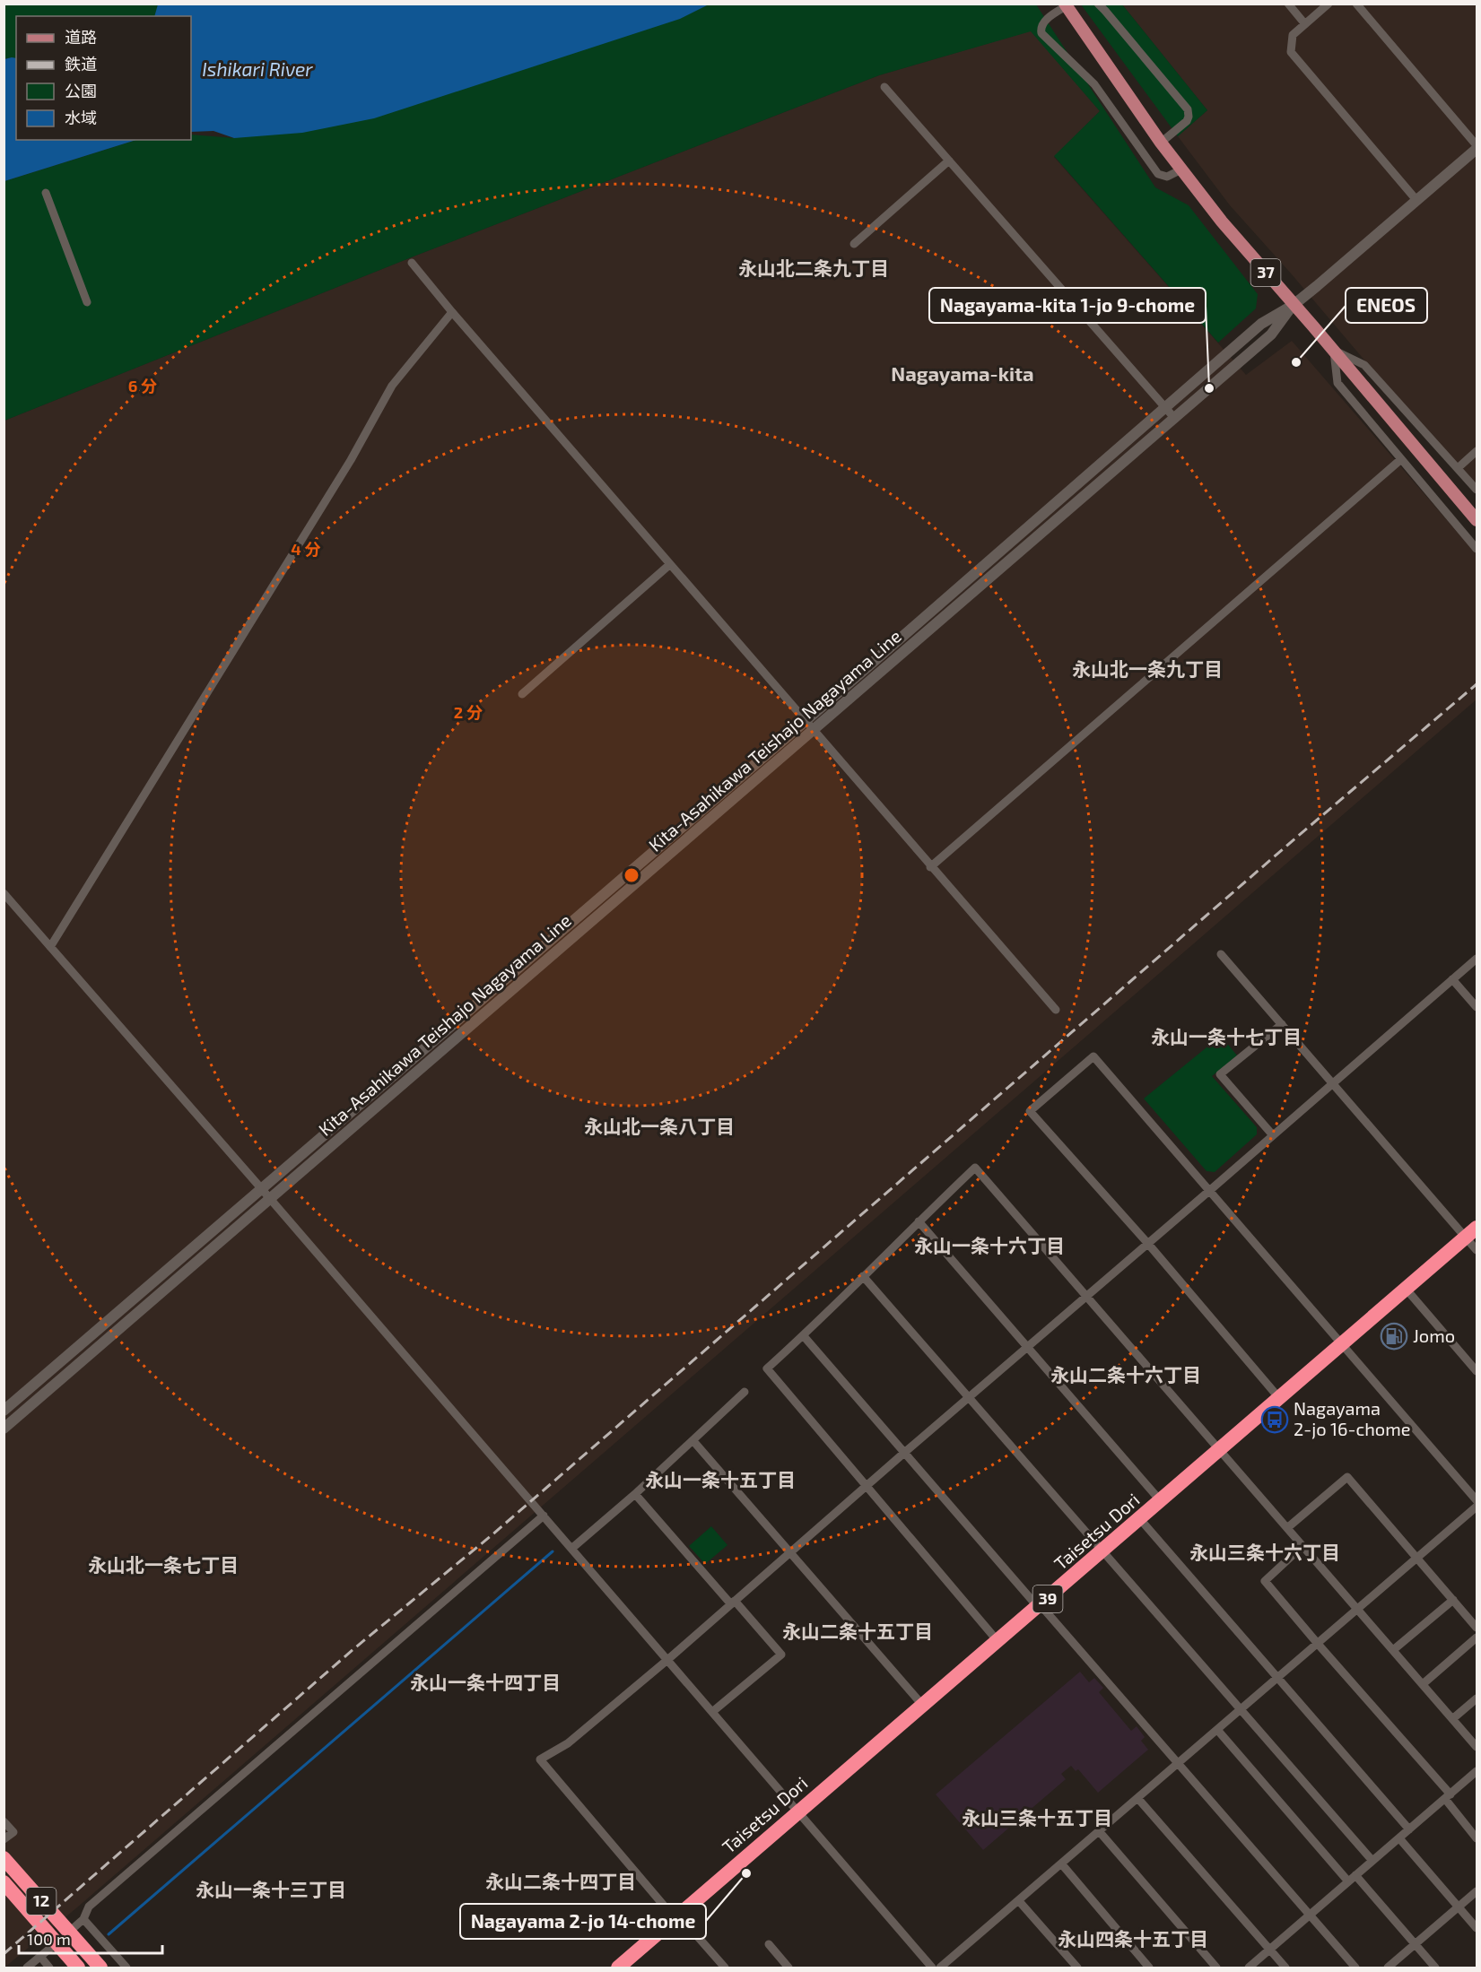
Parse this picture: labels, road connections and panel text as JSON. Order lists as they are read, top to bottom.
{
  "streets": {
    "highway": ["Taisetsu Dori", "39", "12"],
    "main road": ["37", "Kita-Asahikawa Teishajo Nagayama Line"]
  },
  "crossings": [
    ["37", "Kita-Asahikawa Teishajo Nagayama Line"]
  ],
  "districts": [
    "永山北二条九丁目",
    "Nagayama-kita",
    "永山北一条九丁目",
    "永山一条十七丁目",
    "永山北一条八丁目",
    "永山一条十六丁目",
    "永山二条十六丁目",
    "永山一条十五丁目",
    "永山三条十六丁目",
    "永山北一条七丁目",
    "永山二条十五丁目",
    "永山一条十四丁目",
    "永山三条十五丁目",
    "永山二条十四丁目",
    "永山一条十三丁目",
    "永山四条十五丁目"
  ],
  "water": ["Ishikari River"],
  "places": {
    "other": ["ENEOS", "Nagayama-kita 1-jo 9-chome", "Nagayama 2-jo 14-chome"],
    "fuel station": ["Jomo"],
    "bus stop": ["Nagayama 2-jo 16-chome"]
  },
  "legend": [
    "道路",
    "鉄道",
    "公園",
    "水域"
  ],
  "scale_bar": "100 m",
  "rings": ["6 分", "4 分", "2 分"]
}
